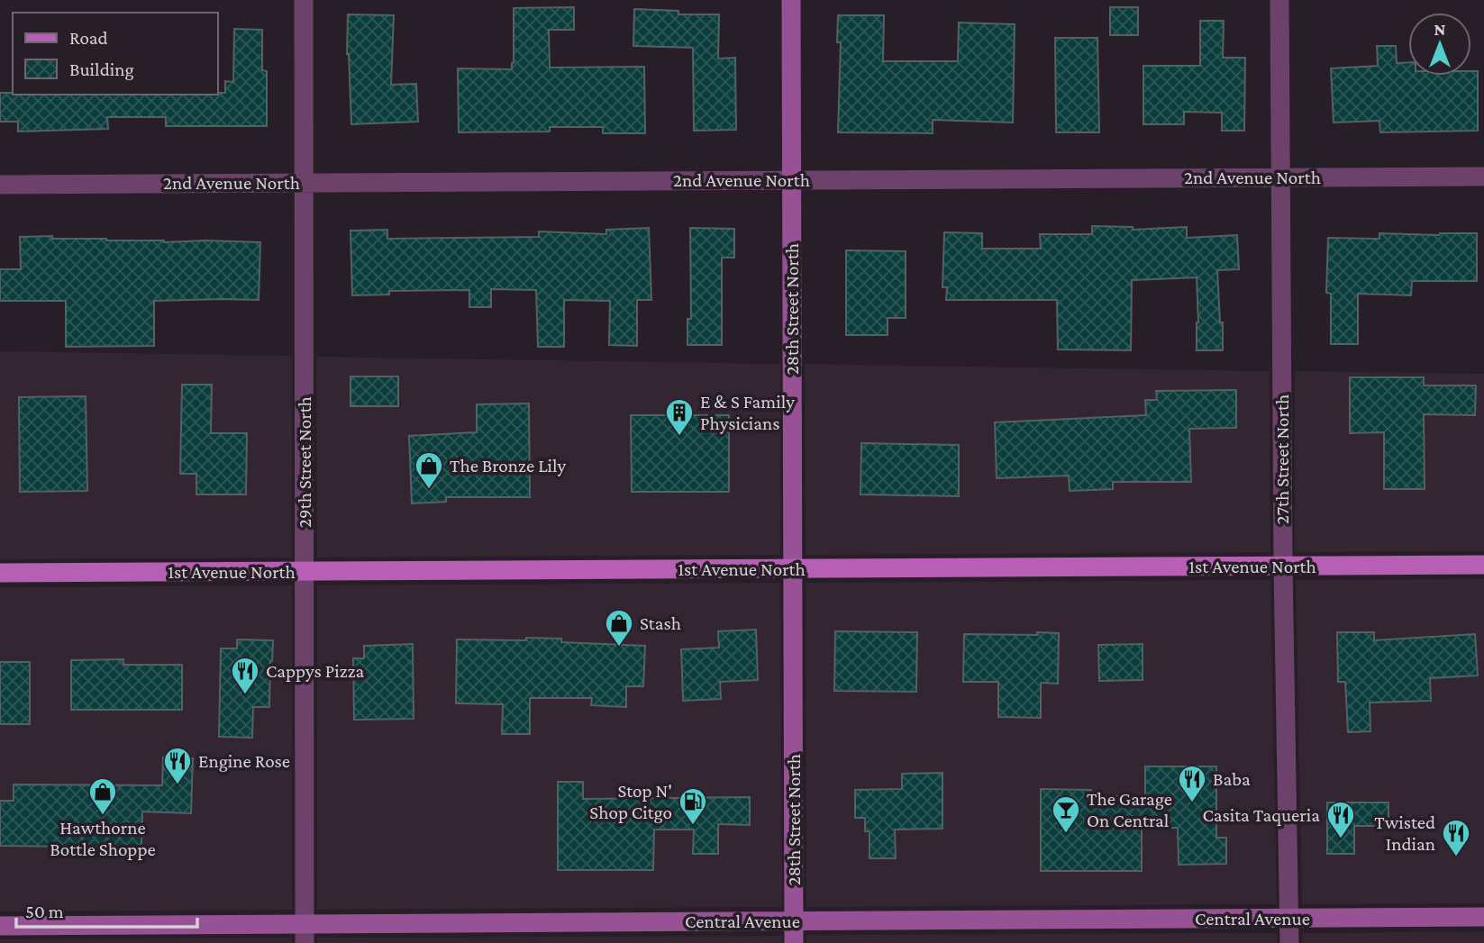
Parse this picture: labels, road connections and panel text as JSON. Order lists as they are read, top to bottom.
{
  "streets": {
    "main road": ["1st Avenue North"],
    "street": [
      "2nd Avenue North",
      "28th Street North",
      "27th Street North",
      "29th Street North",
      "Central Avenue"
    ]
  },
  "crossings": [
    ["2nd Avenue North", "28th Street North"],
    ["2nd Avenue North", "27th Street North"],
    ["2nd Avenue North", "29th Street North"],
    ["28th Street North", "1st Avenue North"],
    ["28th Street North", "Central Avenue"],
    ["27th Street North", "1st Avenue North"],
    ["27th Street North", "Central Avenue"],
    ["29th Street North", "1st Avenue North"],
    ["29th Street North", "Central Avenue"]
  ],
  "places": {
    "building": ["E & S Family Physicians"],
    "shop": ["The Bronze Lily", "Stash", "Hawthorne Bottle Shoppe"],
    "restaurant": [
      "Cappys Pizza",
      "Engine Rose",
      "Baba",
      "Casita Taqueria",
      "Twisted Indian"
    ],
    "fuel station": ["Stop N' Shop Citgo"],
    "bar": ["The Garage On Central"]
  },
  "legend": ["Road", "Building"],
  "scale_bar": "50 m",
  "north": "top"
}
